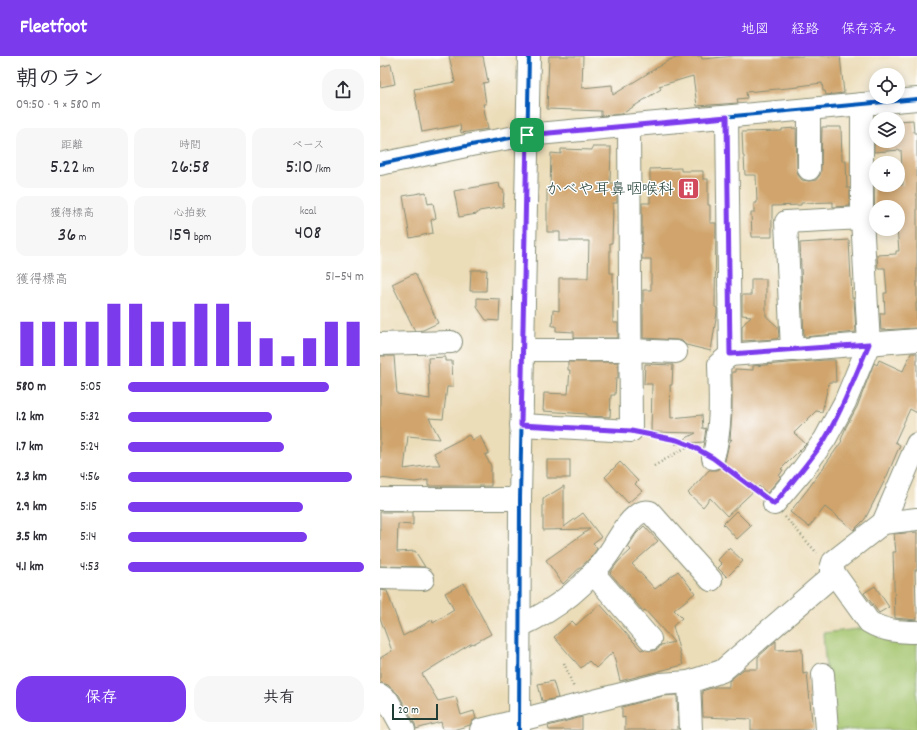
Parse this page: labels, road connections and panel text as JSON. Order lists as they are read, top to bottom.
{
  "places": {
    "building": ["かべや耳鼻咽喉科"]
  },
  "scale_bar": "20 m",
  "page": {
    "header": "Fleetfoot",
    "nav": ["地図", "経路", "保存済み"],
    "heading": ["朝のラン", "09:50 · 9 × 580 m"],
    "map_buttons": ["+", "−"],
    "stats": [
      ["距離", "5.22 km"],
      ["時間", "26:58"],
      ["ペース", "5:10 /km"],
      ["獲得標高", "36 m"],
      ["心拍数", "159 bpm"],
      ["kcal", "408"]
    ],
    "chart": ["獲得標高", "51–54 m"],
    "list": [
      {
        "name": "580 m",
        "note": "5:05"
      },
      {
        "name": "1.2 km",
        "note": "5:32"
      },
      {
        "name": "1.7 km",
        "note": "5:24"
      },
      {
        "name": "2.3 km",
        "note": "4:56"
      },
      {
        "name": "2.9 km",
        "note": "5:15"
      },
      {
        "name": "3.5 km",
        "note": "5:14"
      },
      {
        "name": "4.1 km",
        "note": "4:53"
      }
    ],
    "buttons": ["保存", "共有"],
    "scale": "20 m"
  }
}
